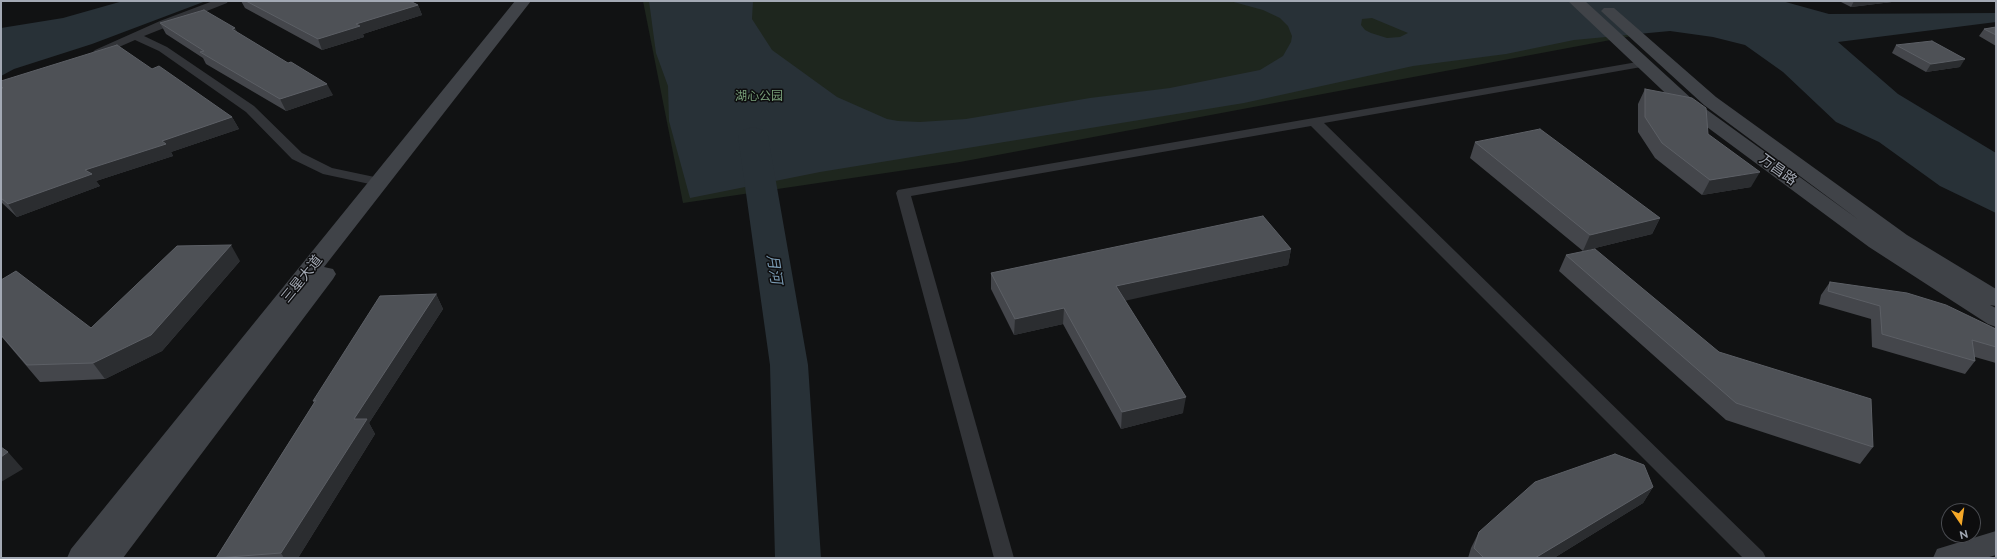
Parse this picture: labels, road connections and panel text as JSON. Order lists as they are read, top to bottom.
{
  "streets": {
    "street": ["万昌路", "三星大道"]
  },
  "water": ["月河"],
  "parks": ["湖心公园"],
  "north": "bottom"
}
